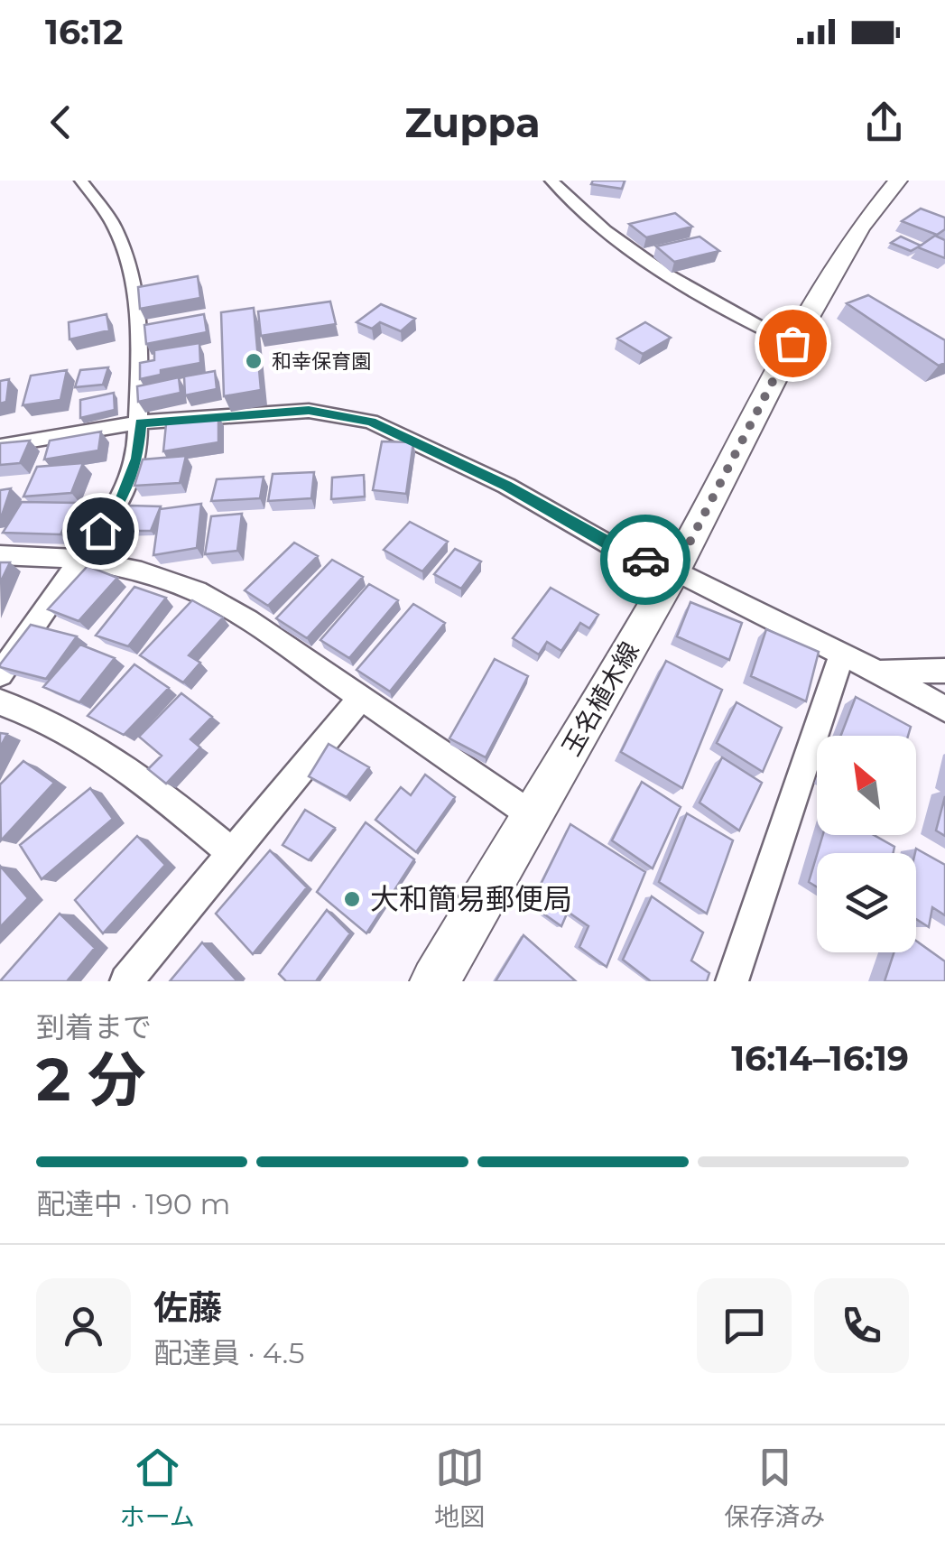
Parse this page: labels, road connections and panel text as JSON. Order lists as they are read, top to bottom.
{
  "streets": {
    "main road": ["玉名植木線"]
  },
  "places": ["和幸保育園", "大和簡易郵便局"],
  "north": "top left",
  "page": {
    "status": "16:12",
    "header": "Zuppa",
    "heading": ["2 分", "到着まで", "16:14–16:19"],
    "panel": ["佐藤", "配達員 · 4.5"],
    "bar": "配達中 · 190 m",
    "tabs": ["ホーム", "地図", "保存済み"]
  }
}
